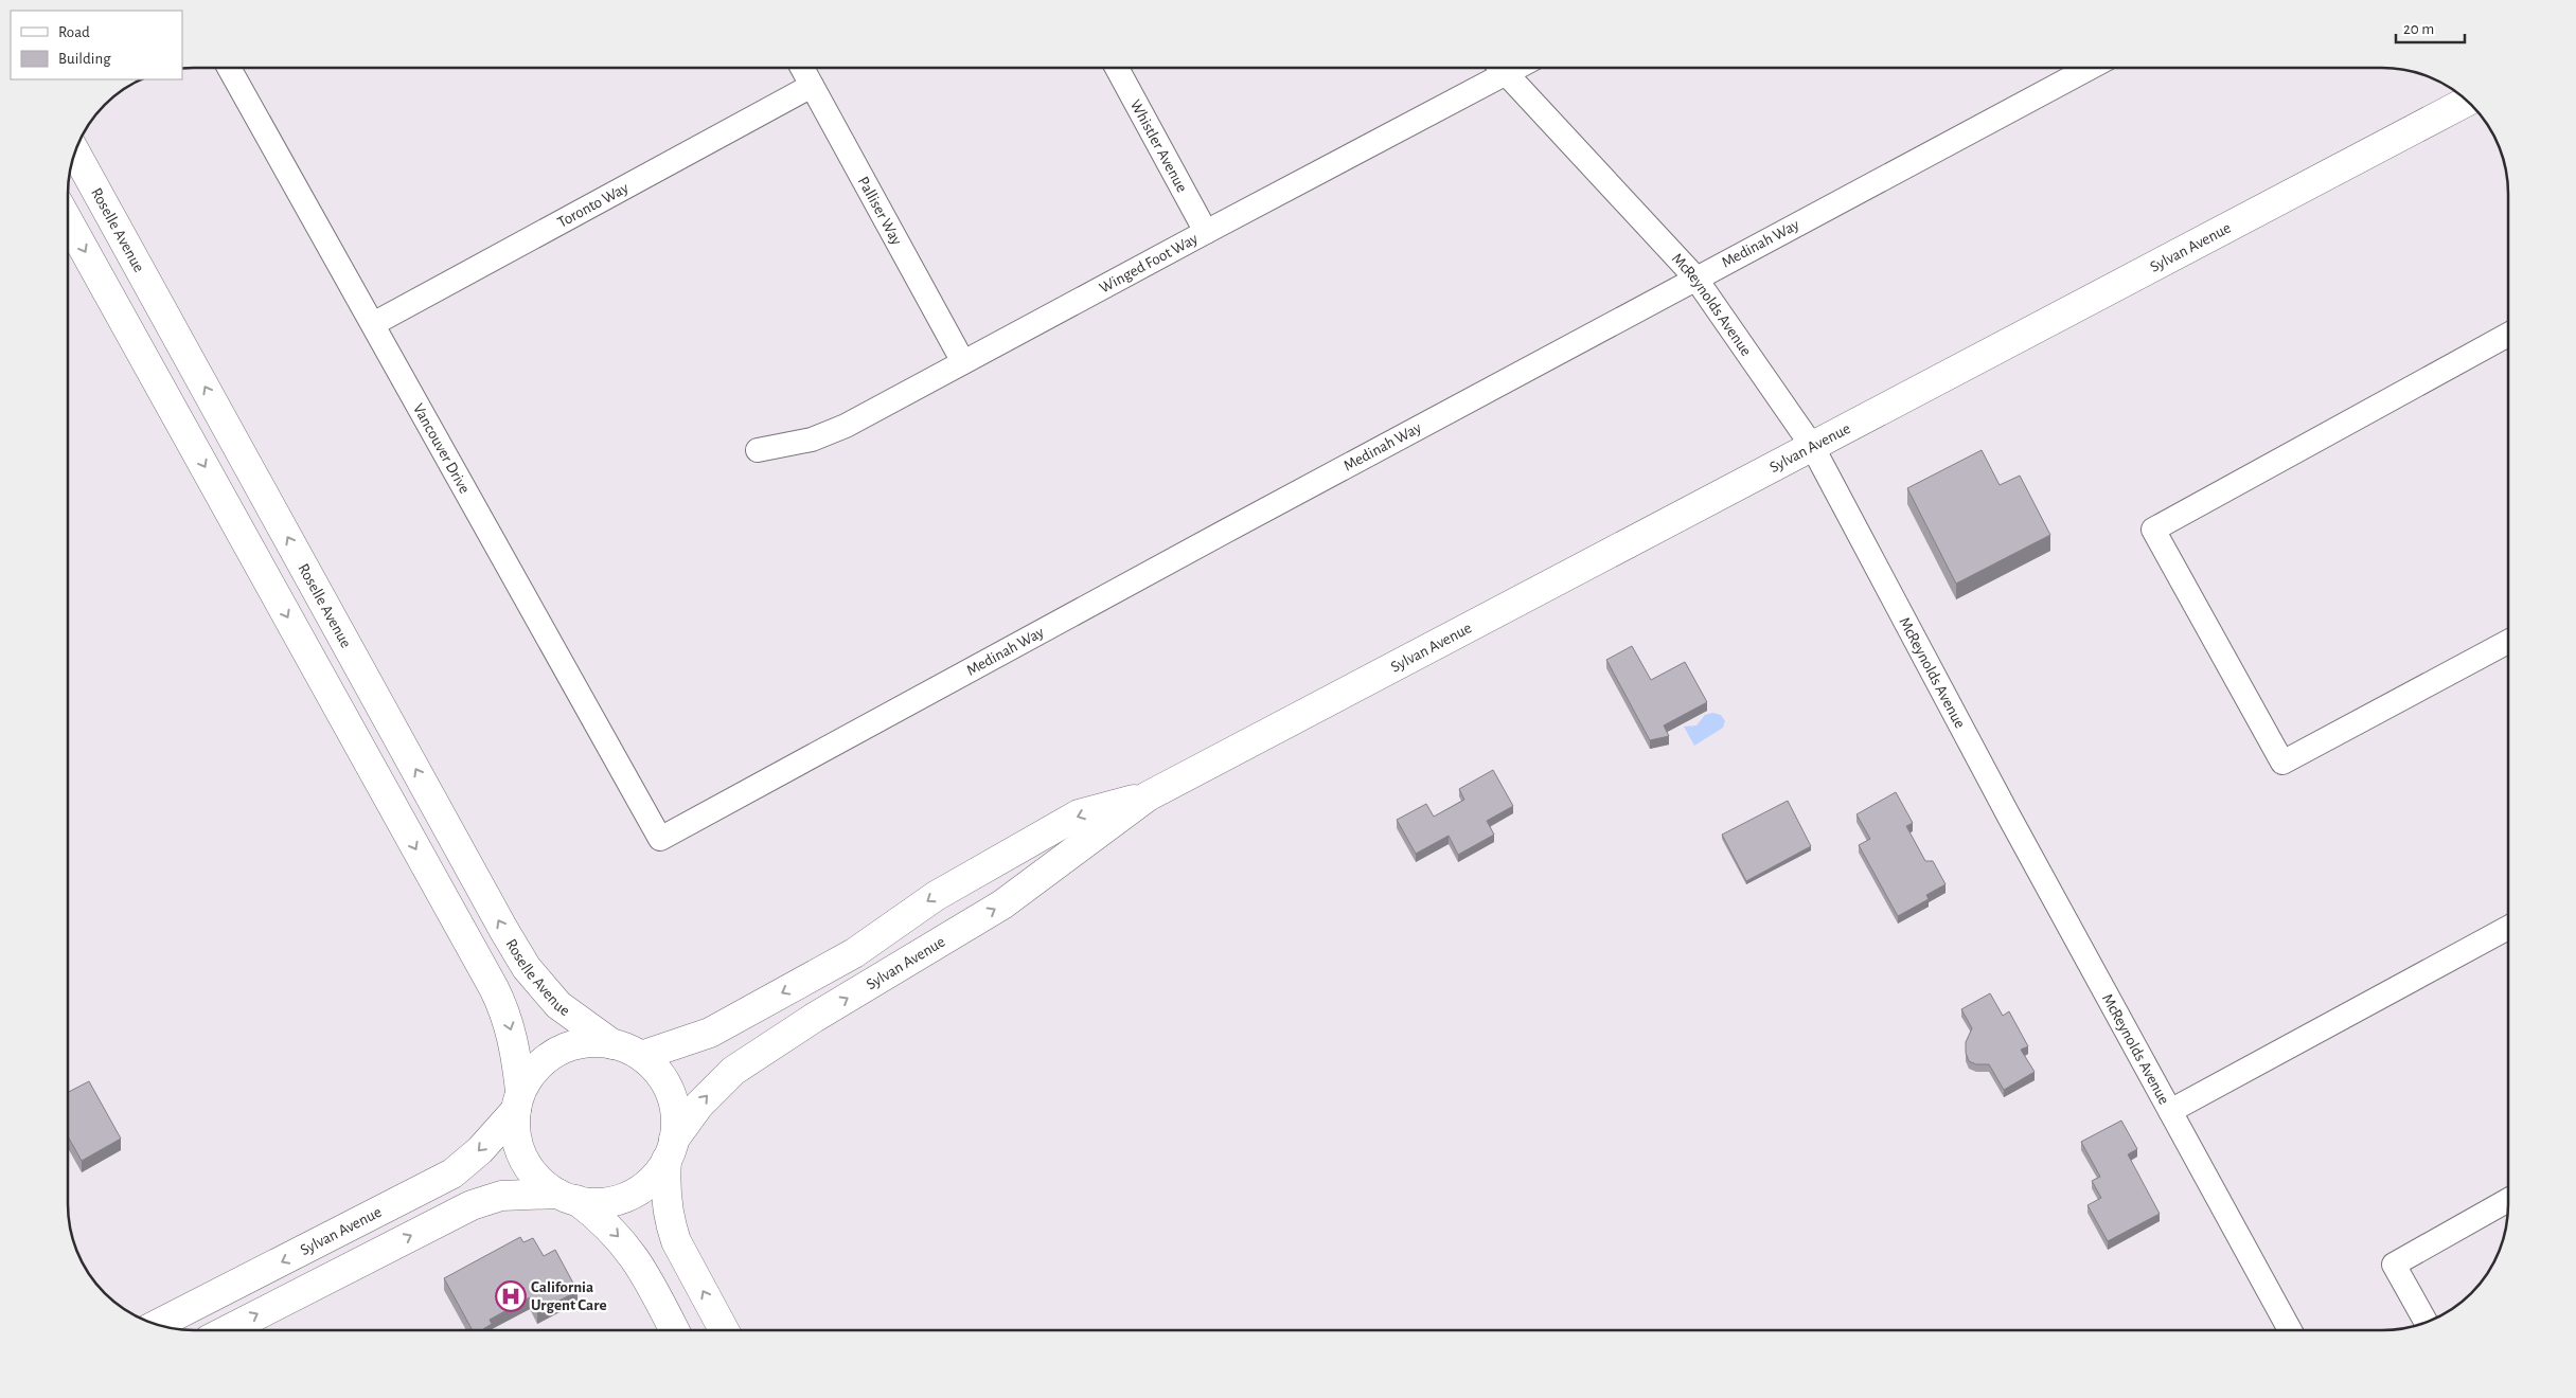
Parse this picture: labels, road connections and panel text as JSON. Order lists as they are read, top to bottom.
{
  "streets": {
    "main road": ["Roselle Avenue", "Sylvan Avenue"],
    "street": [
      "Whistler Avenue",
      "Toronto Way",
      "Palliser Way",
      "Medinah Way",
      "Winged Foot Way",
      "McReynolds Avenue",
      "Vancouver Drive"
    ]
  },
  "crossings": [
    ["Whistler Avenue", "Winged Foot Way"],
    ["Toronto Way", "Palliser Way"],
    ["Toronto Way", "Vancouver Drive"],
    ["Palliser Way", "Winged Foot Way"],
    ["Roselle Avenue", "Sylvan Avenue"],
    ["Medinah Way", "McReynolds Avenue"],
    ["Medinah Way", "Vancouver Drive"],
    ["Sylvan Avenue", "McReynolds Avenue"]
  ],
  "places": {
    "hospital": ["California Urgent Care"]
  },
  "legend": ["Road", "Building"],
  "scale_bar": "20 m"
}
